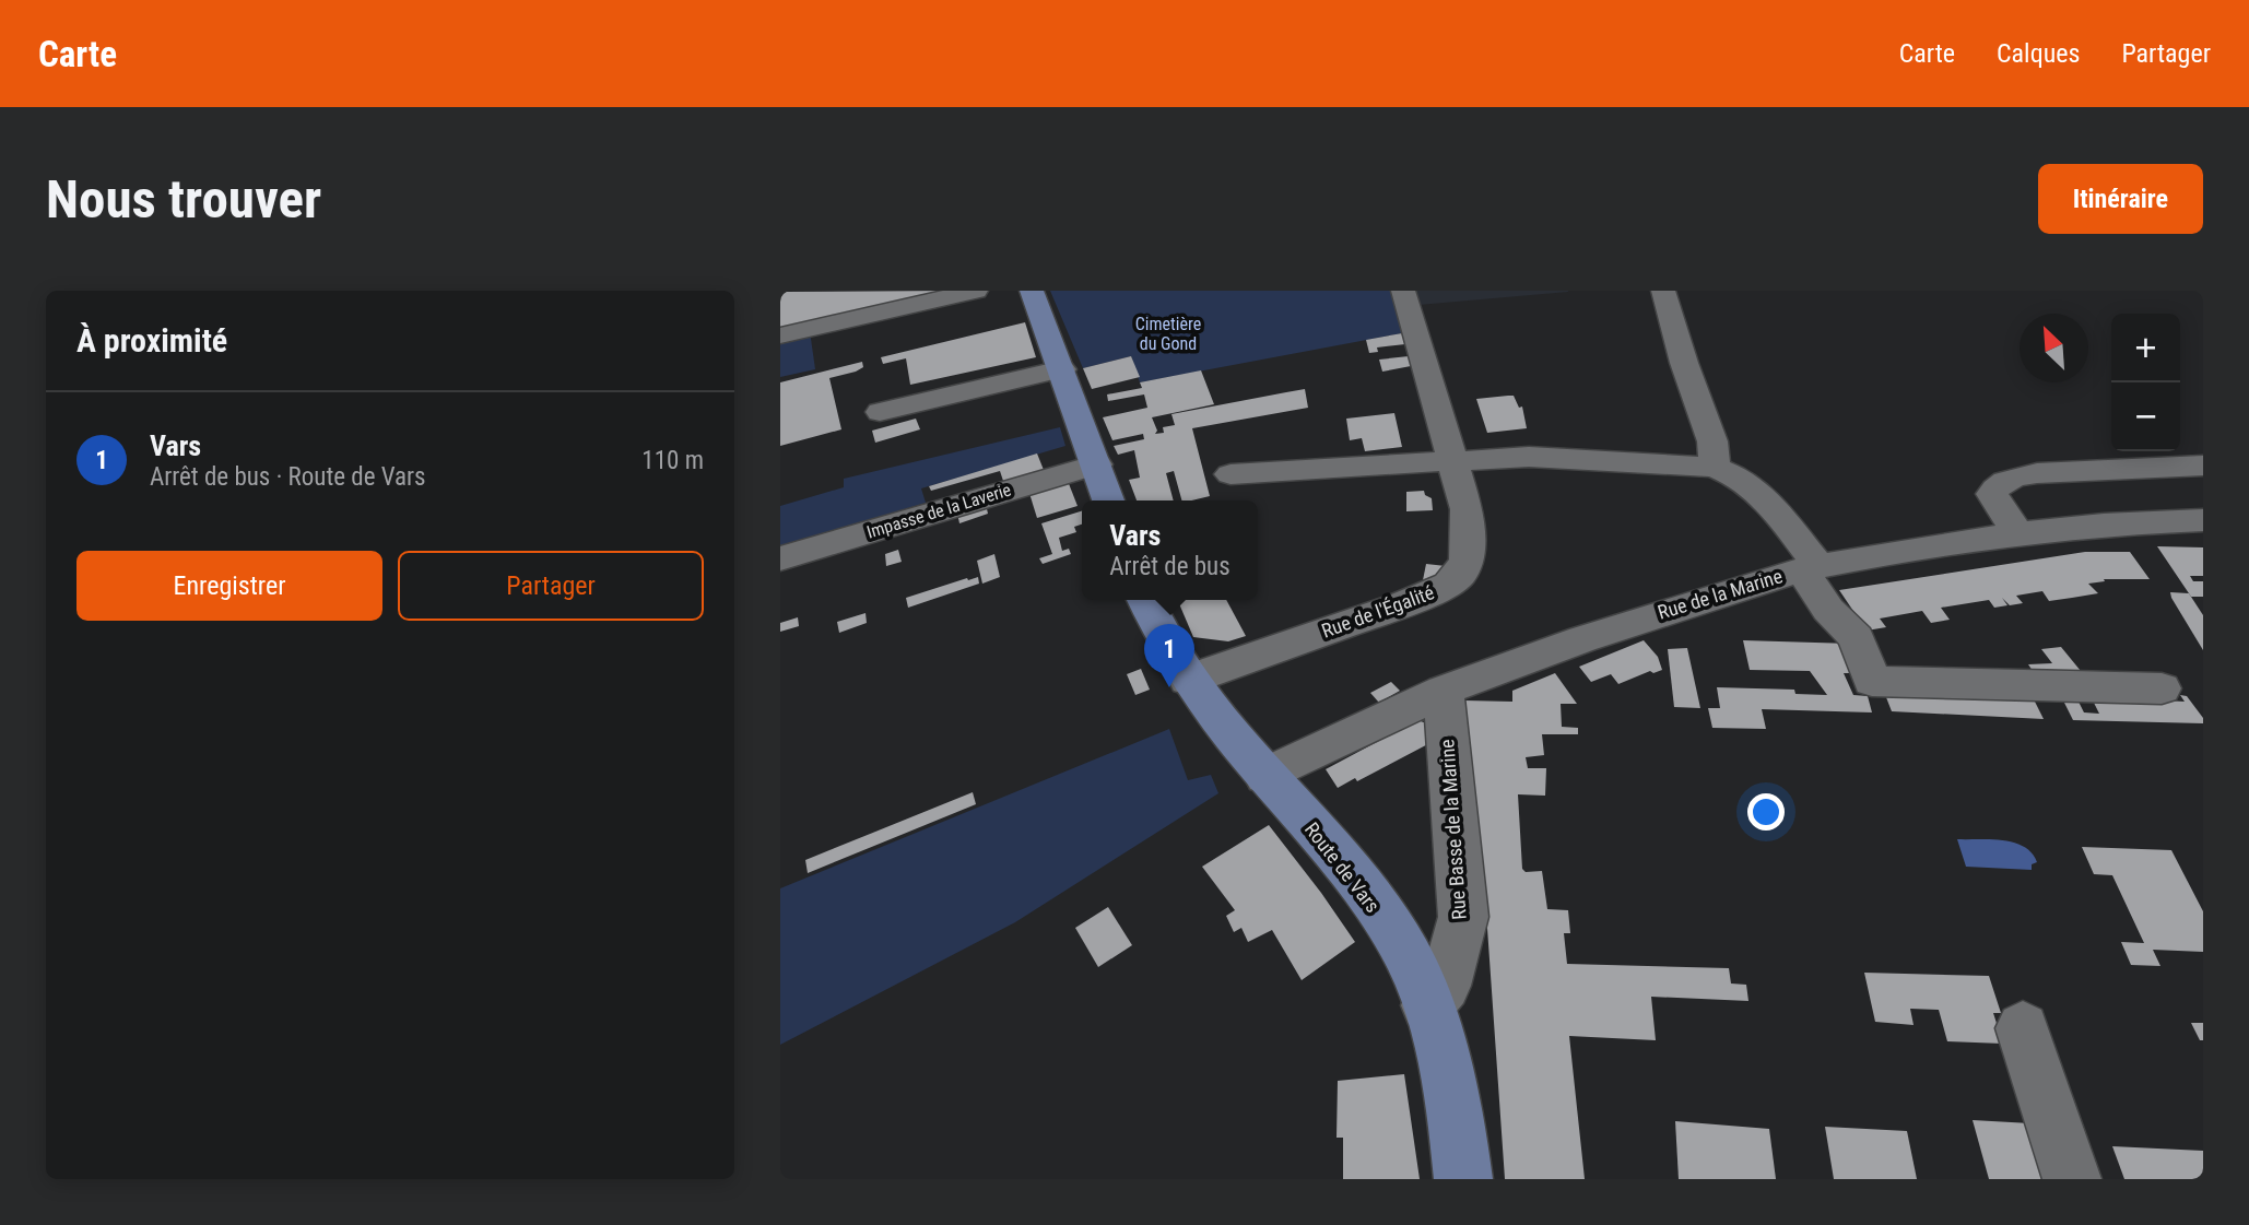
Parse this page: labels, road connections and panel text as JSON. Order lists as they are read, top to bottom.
{
  "streets": {
    "main road": ["Route de Vars"],
    "street": [
      "Impasse de la Laverie",
      "Rue de la Marine",
      "Rue de l'Égalité",
      "Rue Basse de la Marine"
    ]
  },
  "crossings": [
    ["Rue de la Marine", "Rue Basse de la Marine"],
    ["Rue de la Marine", "Route de Vars"],
    ["Rue de l'Égalité", "Route de Vars"],
    ["Rue Basse de la Marine", "Route de Vars"]
  ],
  "parks": ["Cimetière du Gond"],
  "north": "top left",
  "page": {
    "header": "Carte",
    "nav": ["Carte", "Calques", "Partager"],
    "buttons": [
      "Itinéraire",
      ["Enregistrer", "Partager"]
    ],
    "title": "Nous trouver",
    "heading": "À proximité",
    "map_buttons": ["+", "−"],
    "list": [
      {
        "mark": "1",
        "name": "Vars",
        "note": "Arrêt de bus · Route de Vars",
        "value": "110 m"
      }
    ],
    "popup": ["Vars", "Arrêt de bus"],
    "pins": "1"
  }
}
